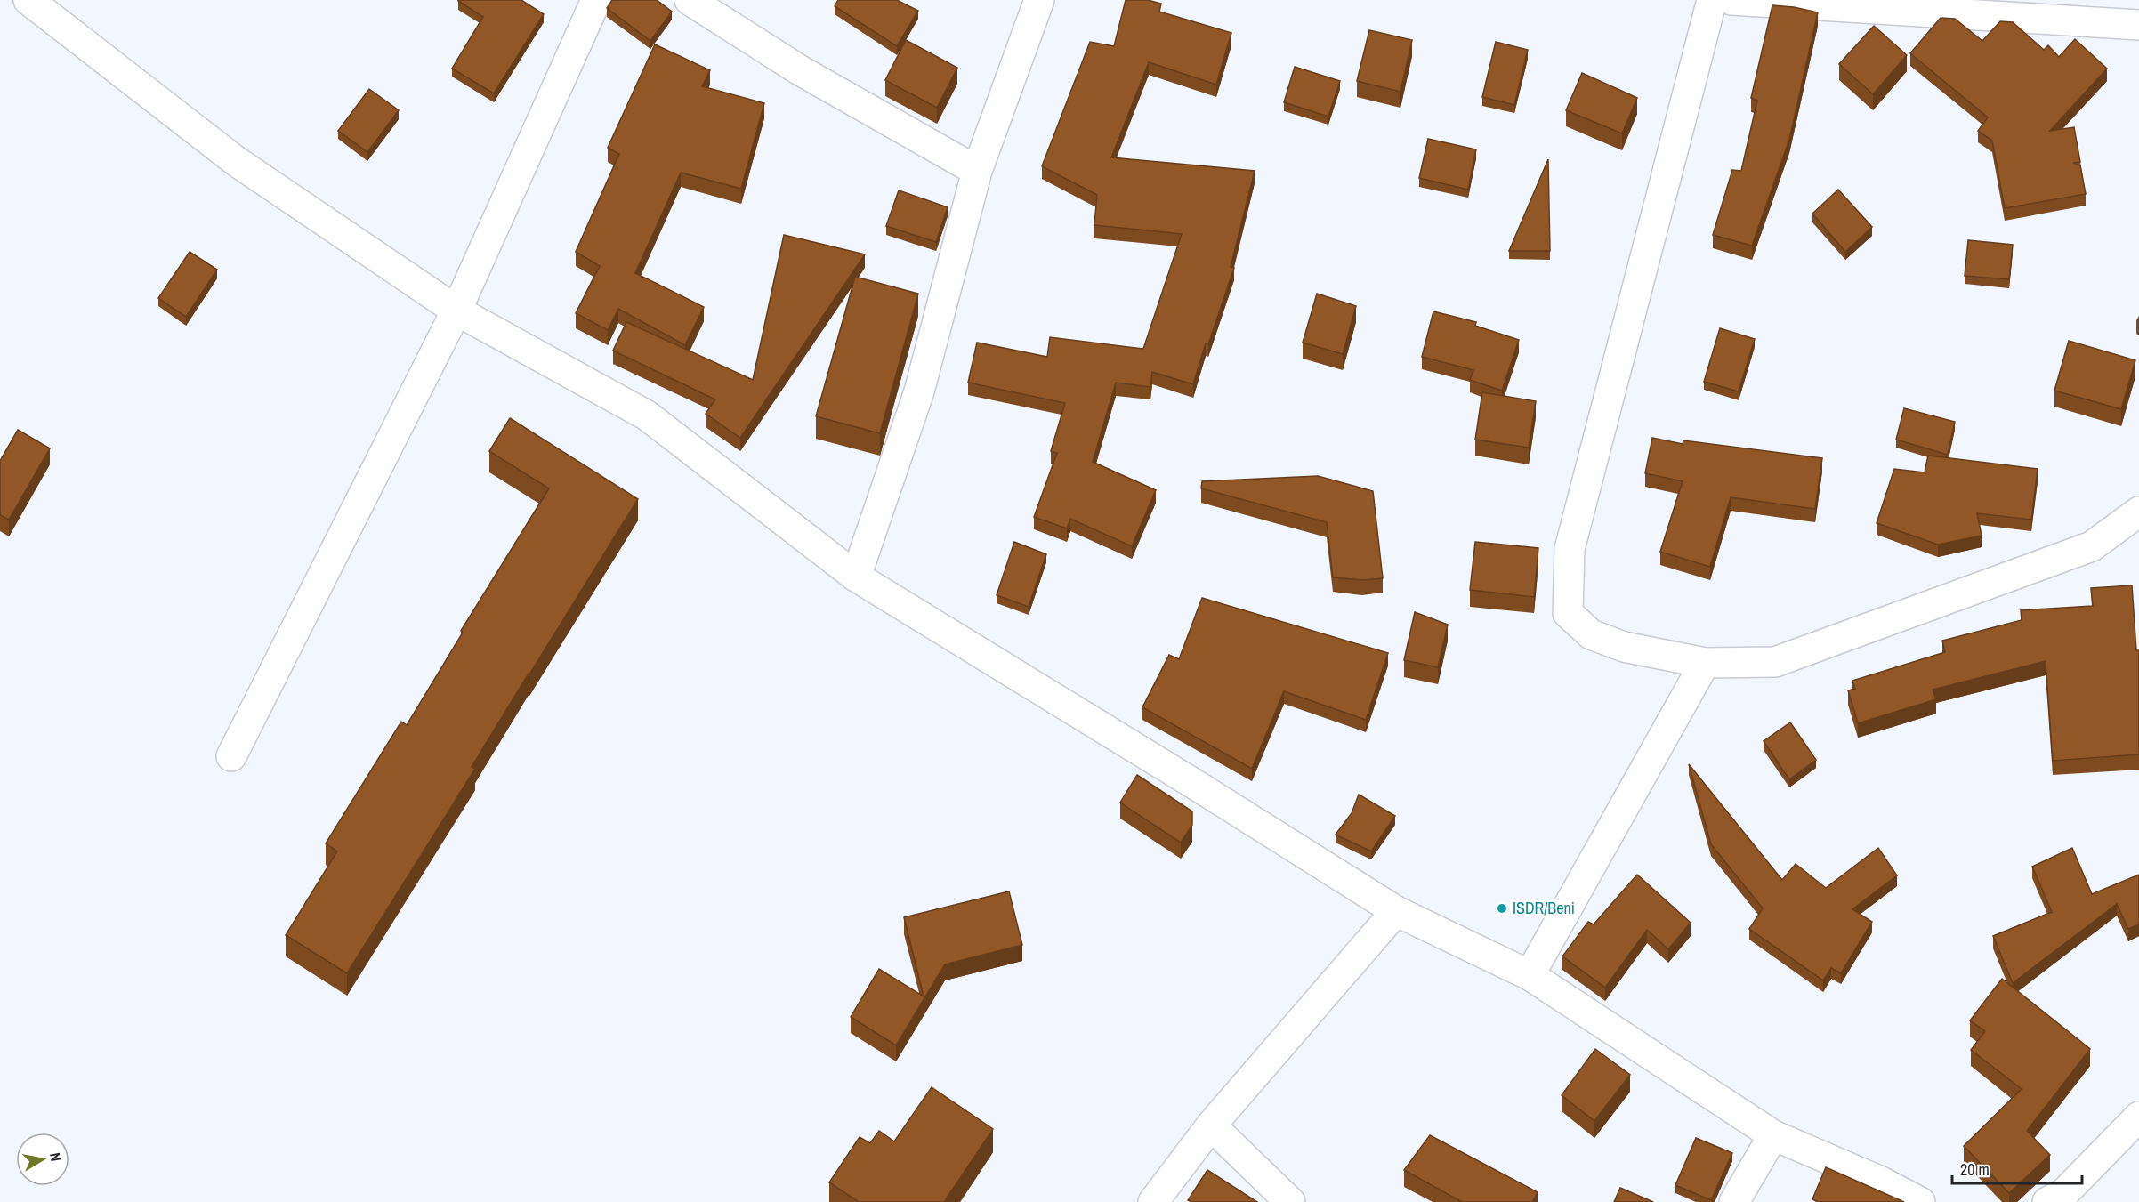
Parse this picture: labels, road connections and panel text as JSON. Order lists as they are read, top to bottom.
{
  "places": ["ISDR/Beni"],
  "scale_bar": "20 m",
  "north": "right"
}
